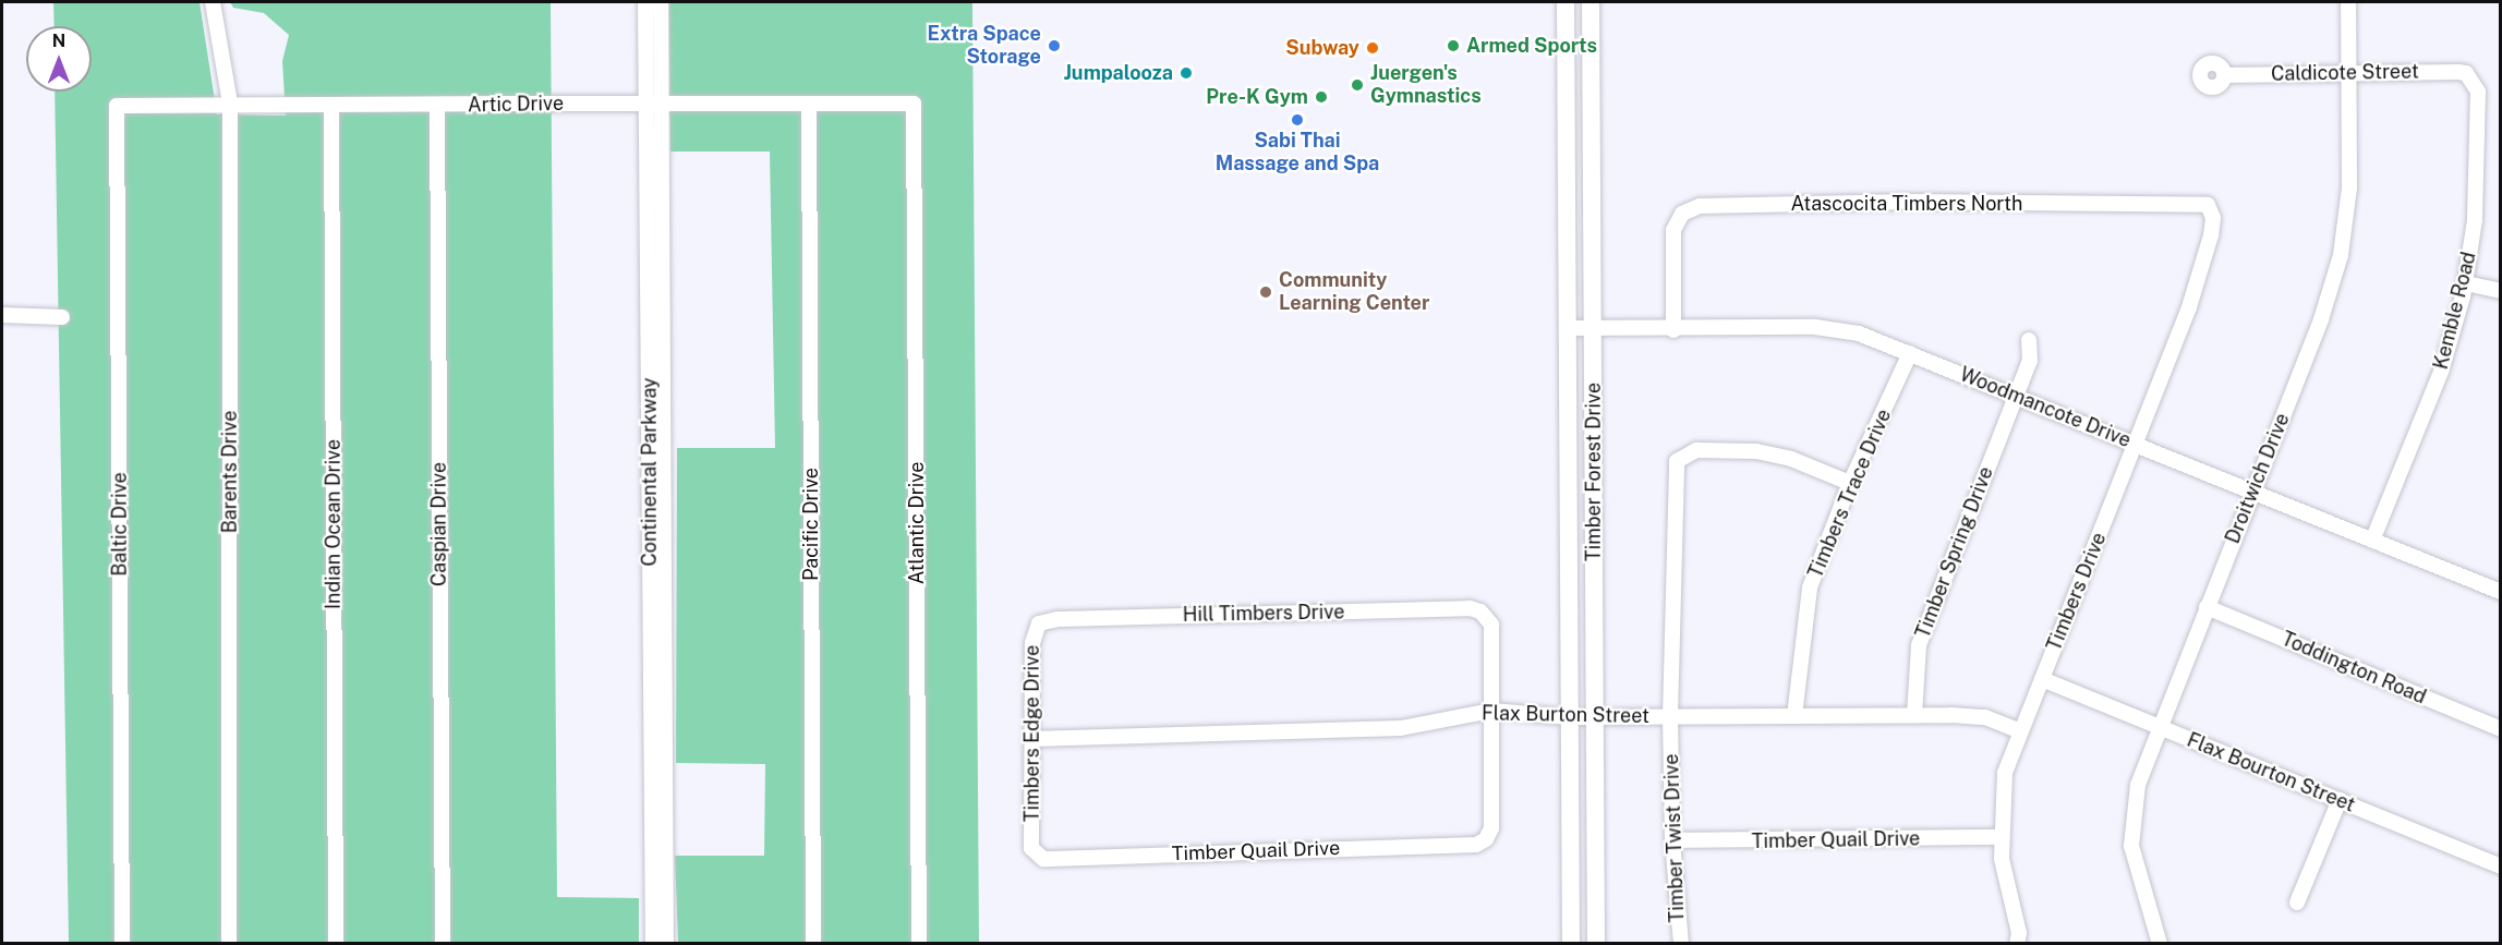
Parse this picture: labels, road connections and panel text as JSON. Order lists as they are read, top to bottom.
{
  "streets": {
    "main road": ["Timber Forest Drive"],
    "street": [
      "Caldicote Street",
      "Artic Drive",
      "Atascocita Timbers North",
      "Kemble Road",
      "Woodmancote Drive",
      "Barents Drive",
      "Continental Parkway",
      "Droitwich Drive",
      "Timbers Trace Drive",
      "Atlantic Drive",
      "Baltic Drive",
      "Indian Ocean Drive",
      "Caspian Drive",
      "Pacific Drive",
      "Timber Spring Drive",
      "Timbers Drive",
      "Hill Timbers Drive",
      "Toddington Road",
      "Flax Burton Street",
      "Timbers Edge Drive",
      "Flax Bourton Street",
      "Timber Twist Drive",
      "Timber Quail Drive"
    ]
  },
  "crossings": [
    ["Caldicote Street", "Kemble Road"],
    ["Caldicote Street", "Droitwich Drive"],
    ["Artic Drive", "Barents Drive"],
    ["Artic Drive", "Continental Parkway"],
    ["Artic Drive", "Atlantic Drive"],
    ["Artic Drive", "Baltic Drive"],
    ["Artic Drive", "Indian Ocean Drive"],
    ["Artic Drive", "Caspian Drive"],
    ["Artic Drive", "Pacific Drive"],
    ["Atascocita Timbers North", "Woodmancote Drive"],
    ["Atascocita Timbers North", "Timbers Drive"],
    ["Kemble Road", "Woodmancote Drive"],
    ["Woodmancote Drive", "Timber Forest Drive"],
    ["Woodmancote Drive", "Droitwich Drive"],
    ["Woodmancote Drive", "Timbers Trace Drive"],
    ["Woodmancote Drive", "Timber Spring Drive"],
    ["Woodmancote Drive", "Timbers Drive"],
    ["Timber Forest Drive", "Flax Burton Street"],
    ["Droitwich Drive", "Toddington Road"],
    ["Droitwich Drive", "Flax Bourton Street"],
    ["Timbers Trace Drive", "Flax Burton Street"],
    ["Timbers Trace Drive", "Timber Twist Drive"],
    ["Timber Spring Drive", "Flax Burton Street"],
    ["Timbers Drive", "Flax Burton Street"],
    ["Timbers Drive", "Flax Bourton Street"],
    ["Timbers Drive", "Timber Quail Drive"],
    ["Hill Timbers Drive", "Flax Burton Street"],
    ["Hill Timbers Drive", "Timbers Edge Drive"],
    ["Hill Timbers Drive", "Timber Quail Drive"],
    ["Flax Burton Street", "Timbers Edge Drive"],
    ["Flax Burton Street", "Timber Twist Drive"],
    ["Flax Burton Street", "Timber Quail Drive"],
    ["Timbers Edge Drive", "Timber Quail Drive"],
    ["Timber Twist Drive", "Timber Quail Drive"]
  ],
  "places": [
    "Extra Space Storage",
    "Armed Sports",
    "Subway",
    "Jumpalooza",
    "Juergen's Gymnastics",
    "Pre-K Gym",
    "Sabi Thai Massage and Spa",
    "Community Learning Center"
  ],
  "north": "top"
}
